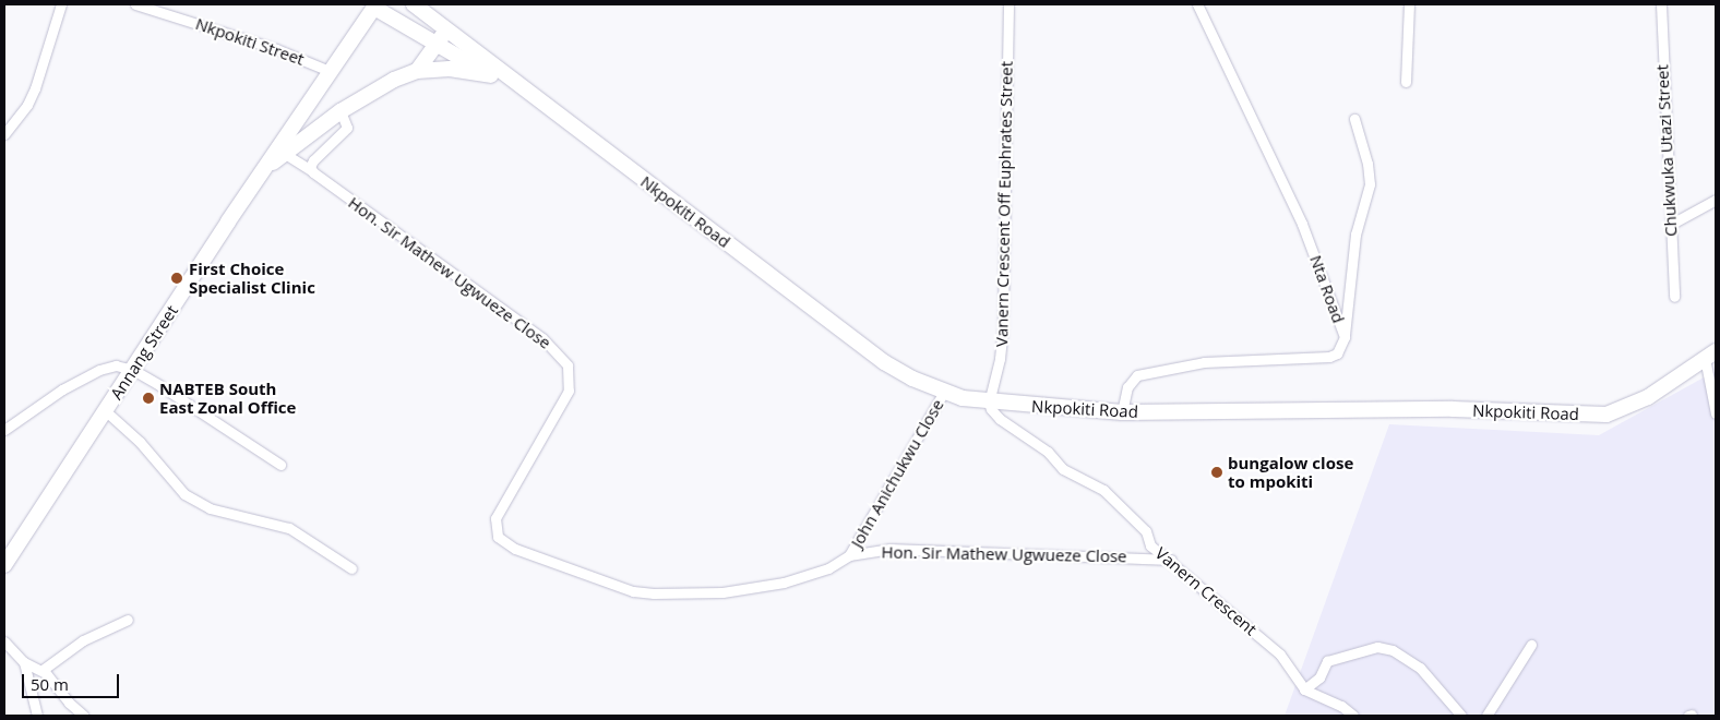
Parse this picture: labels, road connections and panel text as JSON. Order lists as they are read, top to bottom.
{
  "streets": {
    "main road": ["Nkpokiti Road", "Annang Street"],
    "street": [
      "Nkpokiti Street",
      "Chukwuka Utazi Street",
      "Vanern Crescent Off Euphrates Street",
      "Hon. Sir Mathew Ugwueze Close",
      "Nta Road",
      "John Anichukwu Close",
      "Vanern Crescent"
    ]
  },
  "crossings": [
    ["Nkpokiti Street", "Annang Street"],
    ["Vanern Crescent Off Euphrates Street", "Nkpokiti Road"],
    ["Vanern Crescent Off Euphrates Street", "Vanern Crescent"],
    ["Nkpokiti Road", "Nta Road"],
    ["Nkpokiti Road", "John Anichukwu Close"],
    ["Nkpokiti Road", "Vanern Crescent"],
    ["Hon. Sir Mathew Ugwueze Close", "John Anichukwu Close"],
    ["Hon. Sir Mathew Ugwueze Close", "Vanern Crescent"]
  ],
  "places": ["First Choice Specialist Clinic", "NABTEB South East Zonal Office", "bungalow close to mpokiti"],
  "scale_bar": "50 m"
}
